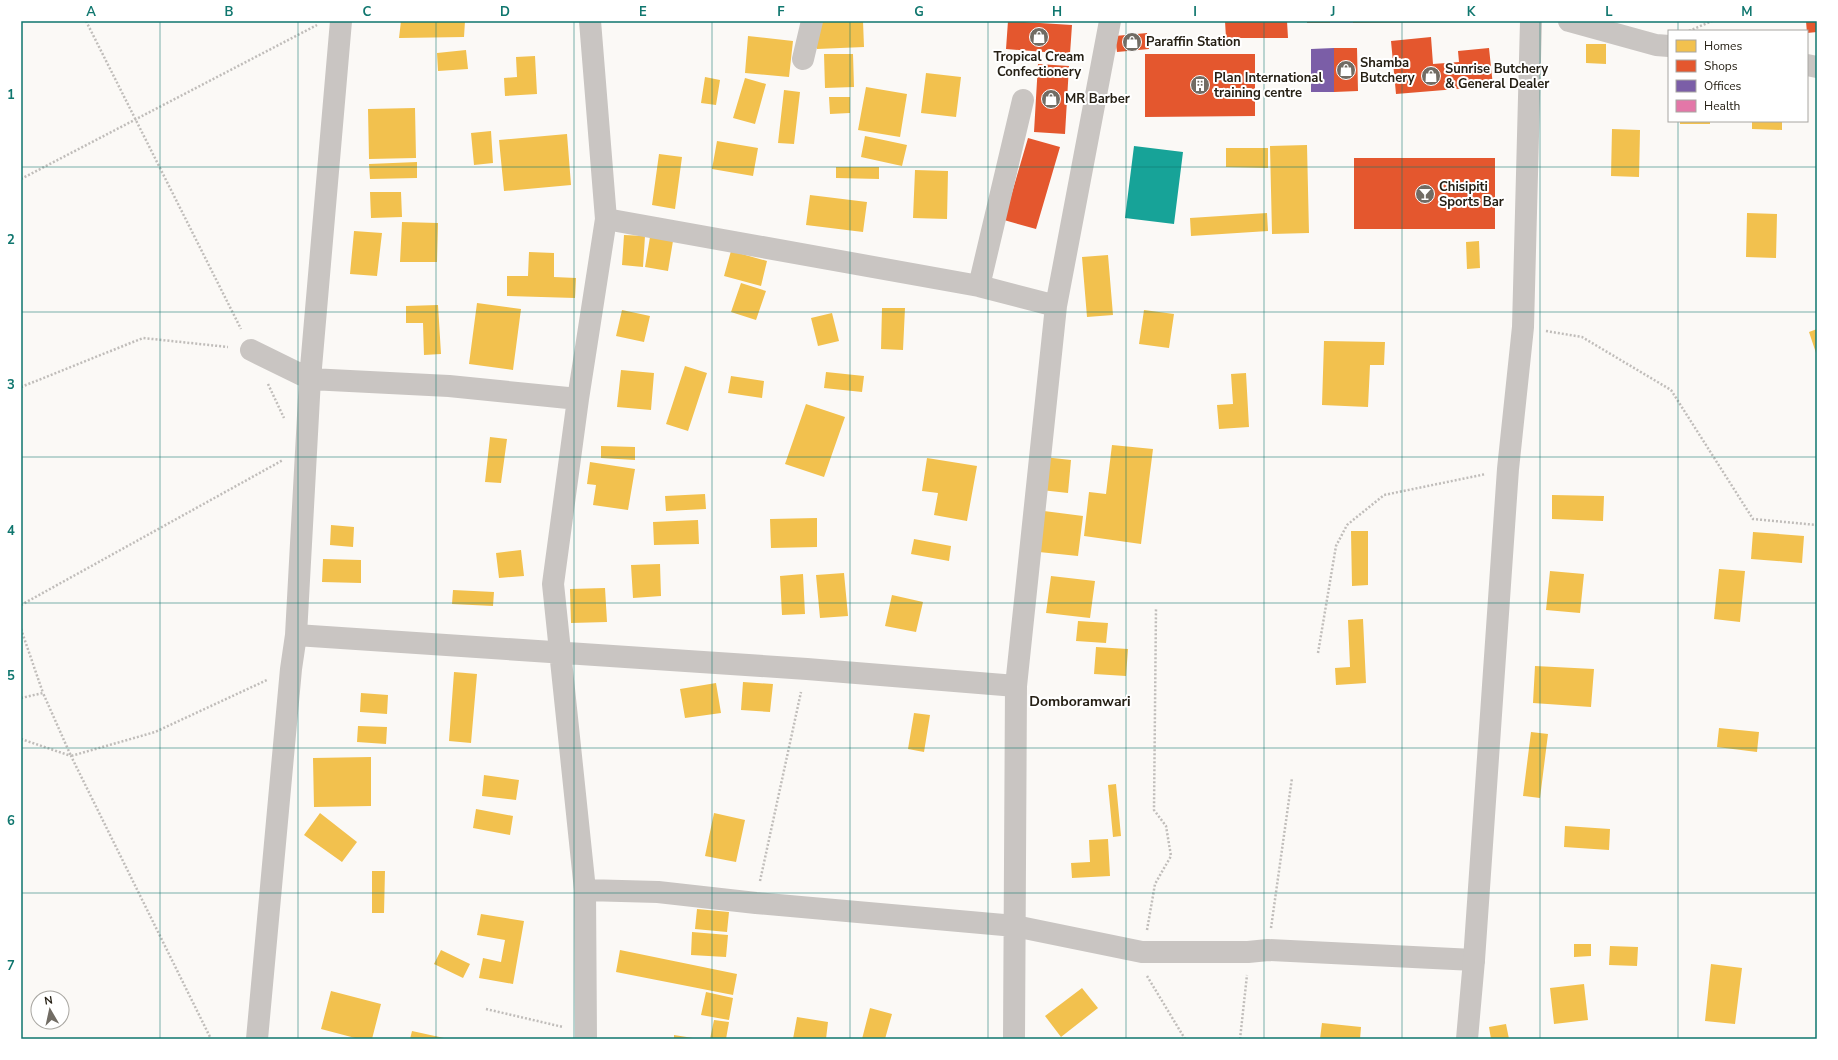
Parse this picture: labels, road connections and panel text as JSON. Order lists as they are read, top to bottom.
{
  "districts": ["Domboramwari"],
  "places": {
    "shop": [
      "Tropical Cream Confectionery",
      "Paraffin Station",
      "Shamba Butchery",
      "Sunrise Butchery & General Dealer",
      "MR Barber"
    ],
    "building": ["Plan International training centre"],
    "bar": ["Chisipiti Sports Bar"]
  },
  "legend": [
    "Homes",
    "Shops",
    "Offices",
    "Health"
  ],
  "north": "top",
  "grid": {
    "columns": [
      "A",
      "B",
      "C",
      "D",
      "E",
      "F",
      "G",
      "H",
      "I",
      "J",
      "K",
      "L",
      "M"
    ],
    "rows": [
      "1",
      "2",
      "3",
      "4",
      "5",
      "6",
      "7"
    ]
  }
}
